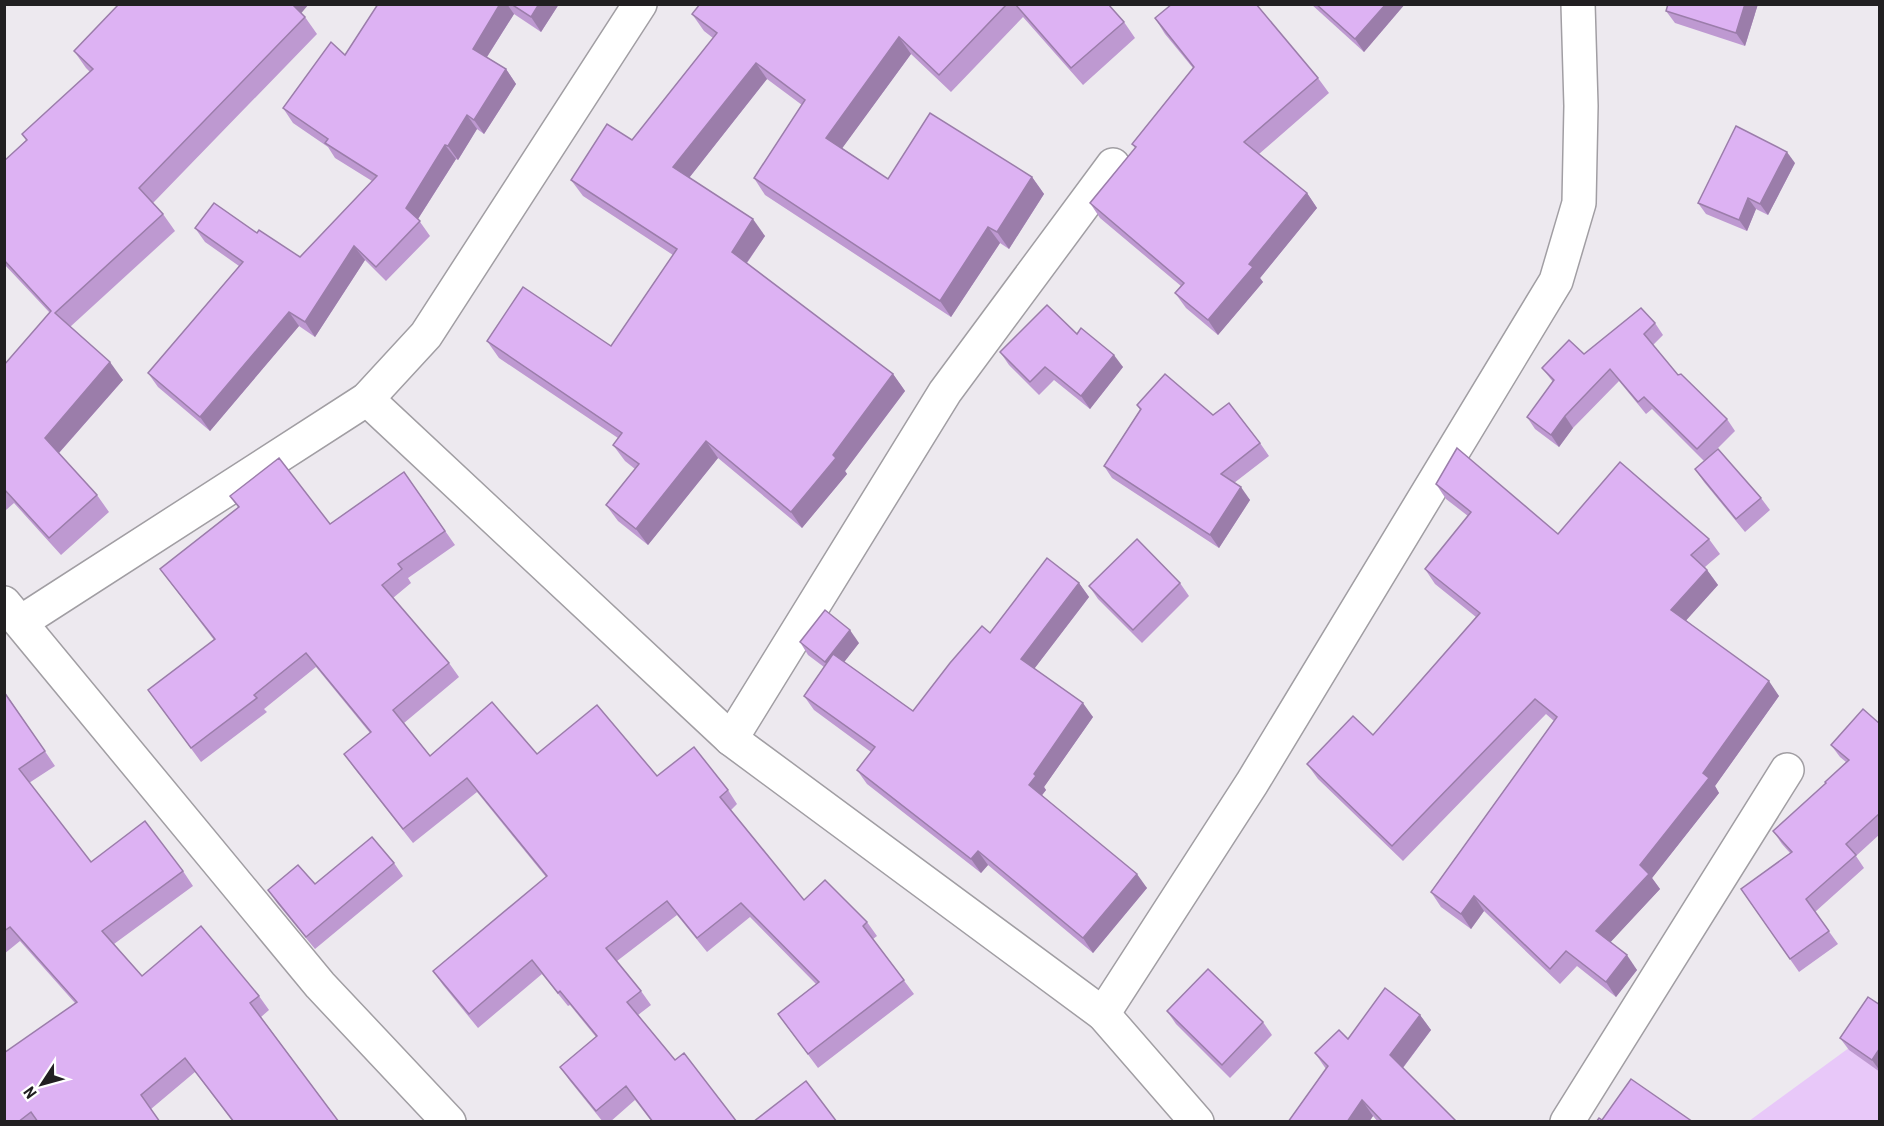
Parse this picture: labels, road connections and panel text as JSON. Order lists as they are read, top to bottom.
{
  "north": "bottom left"
}
